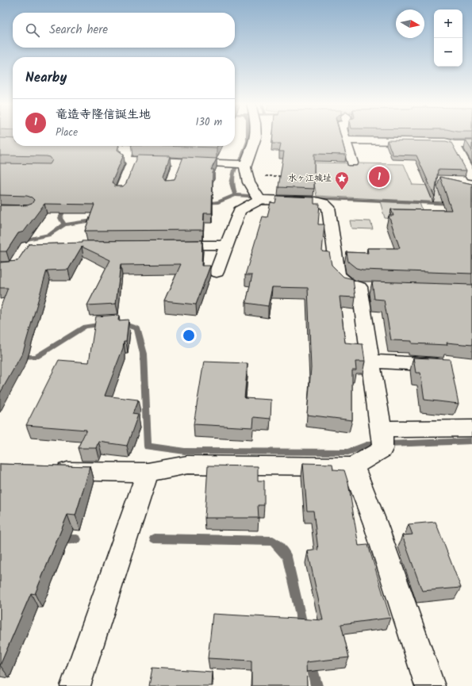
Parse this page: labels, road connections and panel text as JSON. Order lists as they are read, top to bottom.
{
  "places": {
    "place": ["水ヶ江城址"]
  },
  "north": "right",
  "page": {
    "map_buttons": ["+", "−"],
    "search": "Search here",
    "heading": "Nearby",
    "list": [
      {
        "mark": "1",
        "name": "竜造寺隆信誕生地",
        "note": "Place",
        "value": "130 m"
      }
    ],
    "pins": "1"
  }
}
